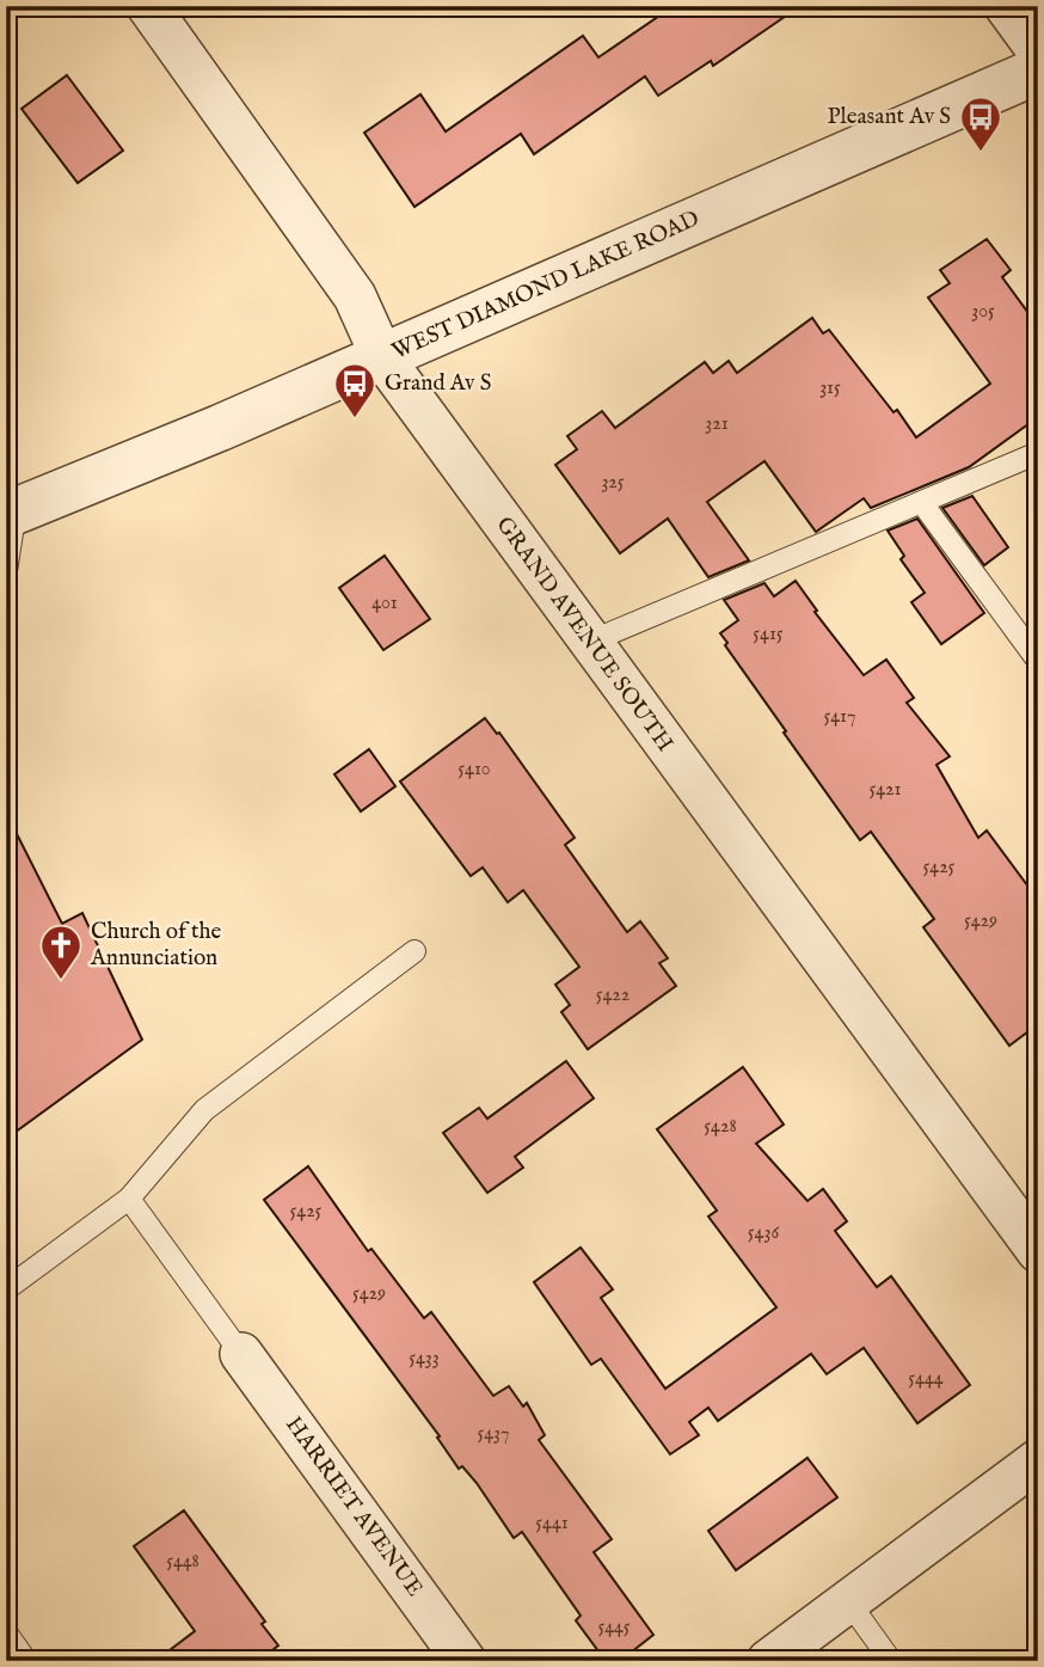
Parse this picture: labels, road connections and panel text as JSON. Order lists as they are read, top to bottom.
{
  "streets": {
    "street": ["WEST DIAMOND LAKE ROAD", "GRAND AVENUE SOUTH", "HARRIET AVENUE"]
  },
  "crossings": [
    ["WEST DIAMOND LAKE ROAD", "GRAND AVENUE SOUTH"]
  ],
  "places": {
    "bus stop": ["Pleasant Av S", "Grand Av S"],
    "church": ["Church of the Annunciation"]
  },
  "house_numbers": [
    "305",
    "315",
    "321",
    "325",
    "401",
    "5415",
    "5417",
    "5410",
    "5421",
    "5425",
    "5429",
    "5422",
    "5428",
    "5425",
    "5436",
    "5429",
    "5433",
    "5444",
    "5437",
    "5441",
    "5448",
    "5445"
  ]
}
